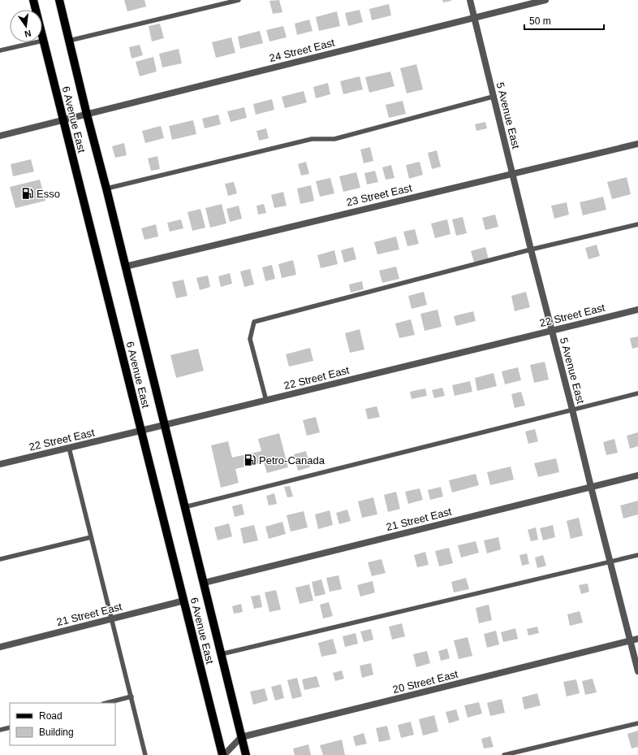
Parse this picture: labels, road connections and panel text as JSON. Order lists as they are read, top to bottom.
{
  "streets": {
    "main road": ["6 Avenue East"],
    "street": [
      "24 Street East",
      "5 Avenue East",
      "23 Street East",
      "22 Street East",
      "21 Street East",
      "20 Street East"
    ]
  },
  "crossings": [
    ["24 Street East", "5 Avenue East"],
    ["24 Street East", "6 Avenue East"],
    ["5 Avenue East", "23 Street East"],
    ["5 Avenue East", "22 Street East"],
    ["5 Avenue East", "21 Street East"],
    ["5 Avenue East", "20 Street East"],
    ["6 Avenue East", "23 Street East"],
    ["6 Avenue East", "22 Street East"],
    ["6 Avenue East", "21 Street East"],
    ["6 Avenue East", "20 Street East"]
  ],
  "places": {
    "fuel station": ["Esso", "Petro-Canada"]
  },
  "legend": ["Road", "Building"],
  "scale_bar": "50 m",
  "north": "bottom"
}
